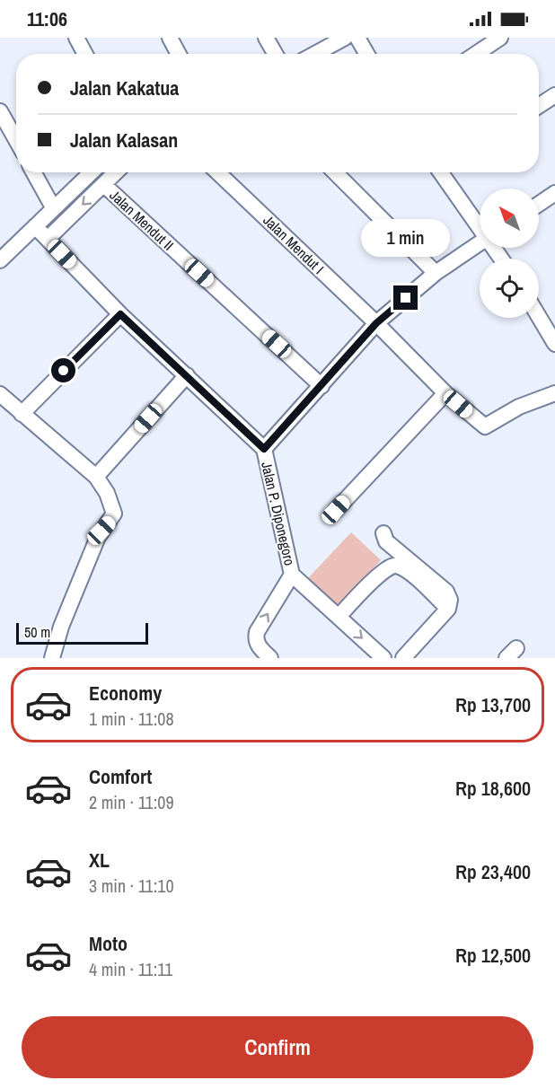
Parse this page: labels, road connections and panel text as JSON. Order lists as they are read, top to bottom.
{
  "streets": {
    "street": ["Jalan Mendut II", "Jalan Mendut I", "Jalan P. Diponegoro"]
  },
  "scale_bar": "50 m",
  "north": "top left",
  "page": {
    "status": "11:06",
    "banner": ["Jalan Kakatua", "Jalan Kalasan"],
    "bubble": "1 min",
    "scale": "50 m",
    "list": [
      {
        "name": "Economy",
        "note": "1 min · 11:08",
        "value": "Rp 13,700"
      },
      {
        "name": "Comfort",
        "note": "2 min · 11:09",
        "value": "Rp 18,600"
      },
      {
        "name": "XL",
        "note": "3 min · 11:10",
        "value": "Rp 23,400"
      },
      {
        "name": "Moto",
        "note": "4 min · 11:11",
        "value": "Rp 12,500"
      }
    ],
    "buttons": "Confirm"
  }
}
